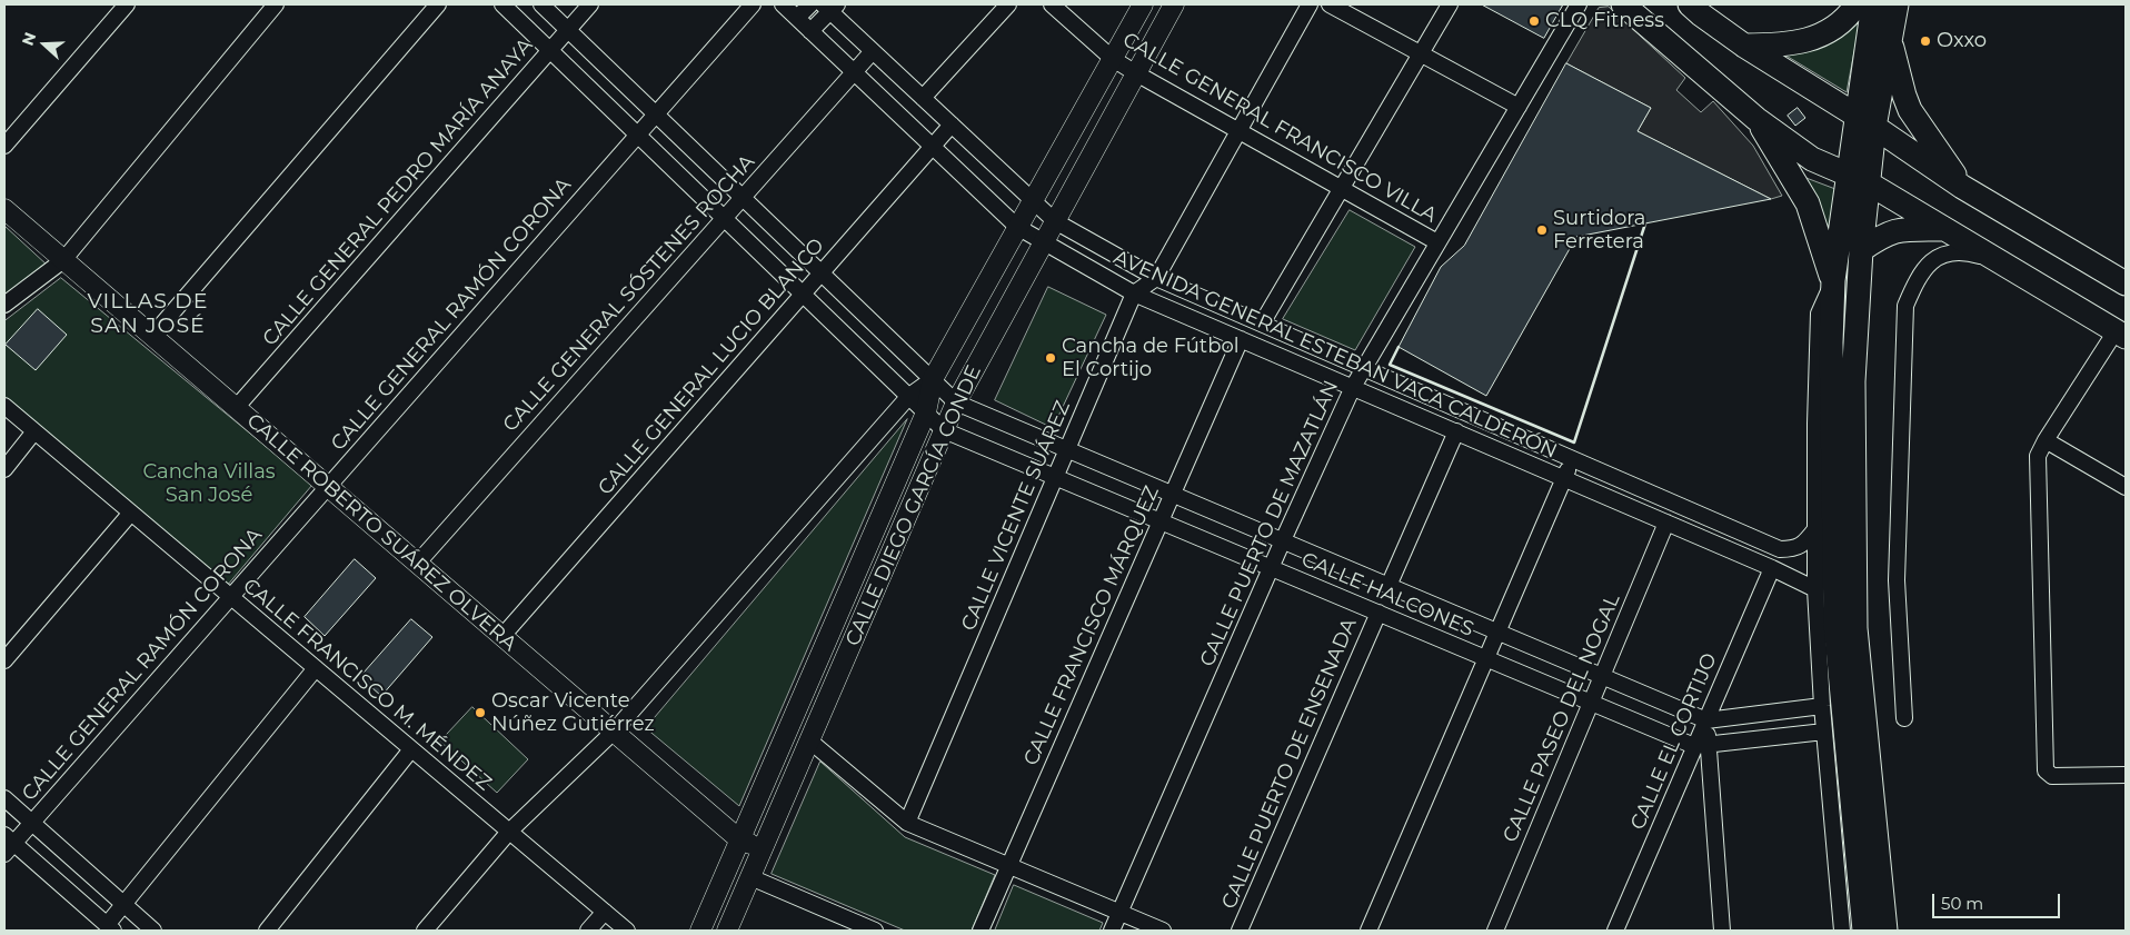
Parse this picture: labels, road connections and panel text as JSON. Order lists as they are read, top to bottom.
{
  "streets": {
    "street": [
      "CALLE GENERAL FRANCISCO VILLA",
      "CALLE GENERAL PEDRO MARÍA ANAYA",
      "CALLE GENERAL SÓSTENES ROCHA",
      "CALLE GENERAL RAMÓN CORONA",
      "AVENIDA GENERAL ESTEBAN VACA CALDERÓN",
      "CALLE GENERAL LUCIO BLANCO",
      "CALLE DIEGO GARCÍA CONDE",
      "CALLE VICENTE SUÁREZ",
      "CALLE PUERTO DE MAZATLÁN",
      "CALLE ROBERTO SUÁREZ OLVERA",
      "CALLE HALCONES",
      "CALLE FRANCISCO MÁRQUEZ",
      "CALLE FRANCISCO M. MÉNDEZ",
      "CALLE PASEO DEL NOGAL",
      "CALLE EL CORTIJO",
      "CALLE PUERTO DE ENSENADA"
    ]
  },
  "crossings": [
    ["CALLE GENERAL FRANCISCO VILLA", "CALLE DIEGO GARCÍA CONDE"],
    ["CALLE GENERAL FRANCISCO VILLA", "CALLE PUERTO DE MAZATLÁN"],
    ["CALLE GENERAL PEDRO MARÍA ANAYA", "CALLE ROBERTO SUÁREZ OLVERA"],
    ["CALLE GENERAL SÓSTENES ROCHA", "AVENIDA GENERAL ESTEBAN VACA CALDERÓN"],
    ["CALLE GENERAL SÓSTENES ROCHA", "CALLE ROBERTO SUÁREZ OLVERA"],
    ["CALLE GENERAL RAMÓN CORONA", "CALLE ROBERTO SUÁREZ OLVERA"],
    ["CALLE GENERAL RAMÓN CORONA", "CALLE FRANCISCO M. MÉNDEZ"],
    ["AVENIDA GENERAL ESTEBAN VACA CALDERÓN", "CALLE GENERAL LUCIO BLANCO"],
    ["AVENIDA GENERAL ESTEBAN VACA CALDERÓN", "CALLE DIEGO GARCÍA CONDE"],
    ["AVENIDA GENERAL ESTEBAN VACA CALDERÓN", "CALLE VICENTE SUÁREZ"],
    ["AVENIDA GENERAL ESTEBAN VACA CALDERÓN", "CALLE PUERTO DE MAZATLÁN"],
    ["AVENIDA GENERAL ESTEBAN VACA CALDERÓN", "CALLE FRANCISCO MÁRQUEZ"],
    ["AVENIDA GENERAL ESTEBAN VACA CALDERÓN", "CALLE PASEO DEL NOGAL"],
    ["AVENIDA GENERAL ESTEBAN VACA CALDERÓN", "CALLE EL CORTIJO"],
    ["CALLE GENERAL LUCIO BLANCO", "CALLE ROBERTO SUÁREZ OLVERA"],
    ["CALLE DIEGO GARCÍA CONDE", "CALLE ROBERTO SUÁREZ OLVERA"],
    ["CALLE DIEGO GARCÍA CONDE", "CALLE HALCONES"],
    ["CALLE VICENTE SUÁREZ", "CALLE HALCONES"],
    ["CALLE PUERTO DE MAZATLÁN", "CALLE HALCONES"],
    ["CALLE HALCONES", "CALLE FRANCISCO MÁRQUEZ"],
    ["CALLE HALCONES", "CALLE PASEO DEL NOGAL"],
    ["CALLE HALCONES", "CALLE EL CORTIJO"],
    ["CALLE HALCONES", "CALLE PUERTO DE ENSENADA"]
  ],
  "districts": ["VILLAS DE SAN JOSÉ"],
  "parks": ["Cancha Villas San José"],
  "places": [
    "CLQ Fitness",
    "Oxxo",
    "Surtidora Ferretera",
    "Cancha de Fútbol El Cortijo",
    "Oscar Vicente Núñez Gutiérrez"
  ],
  "scale_bar": "50 m",
  "north": "left"
}
